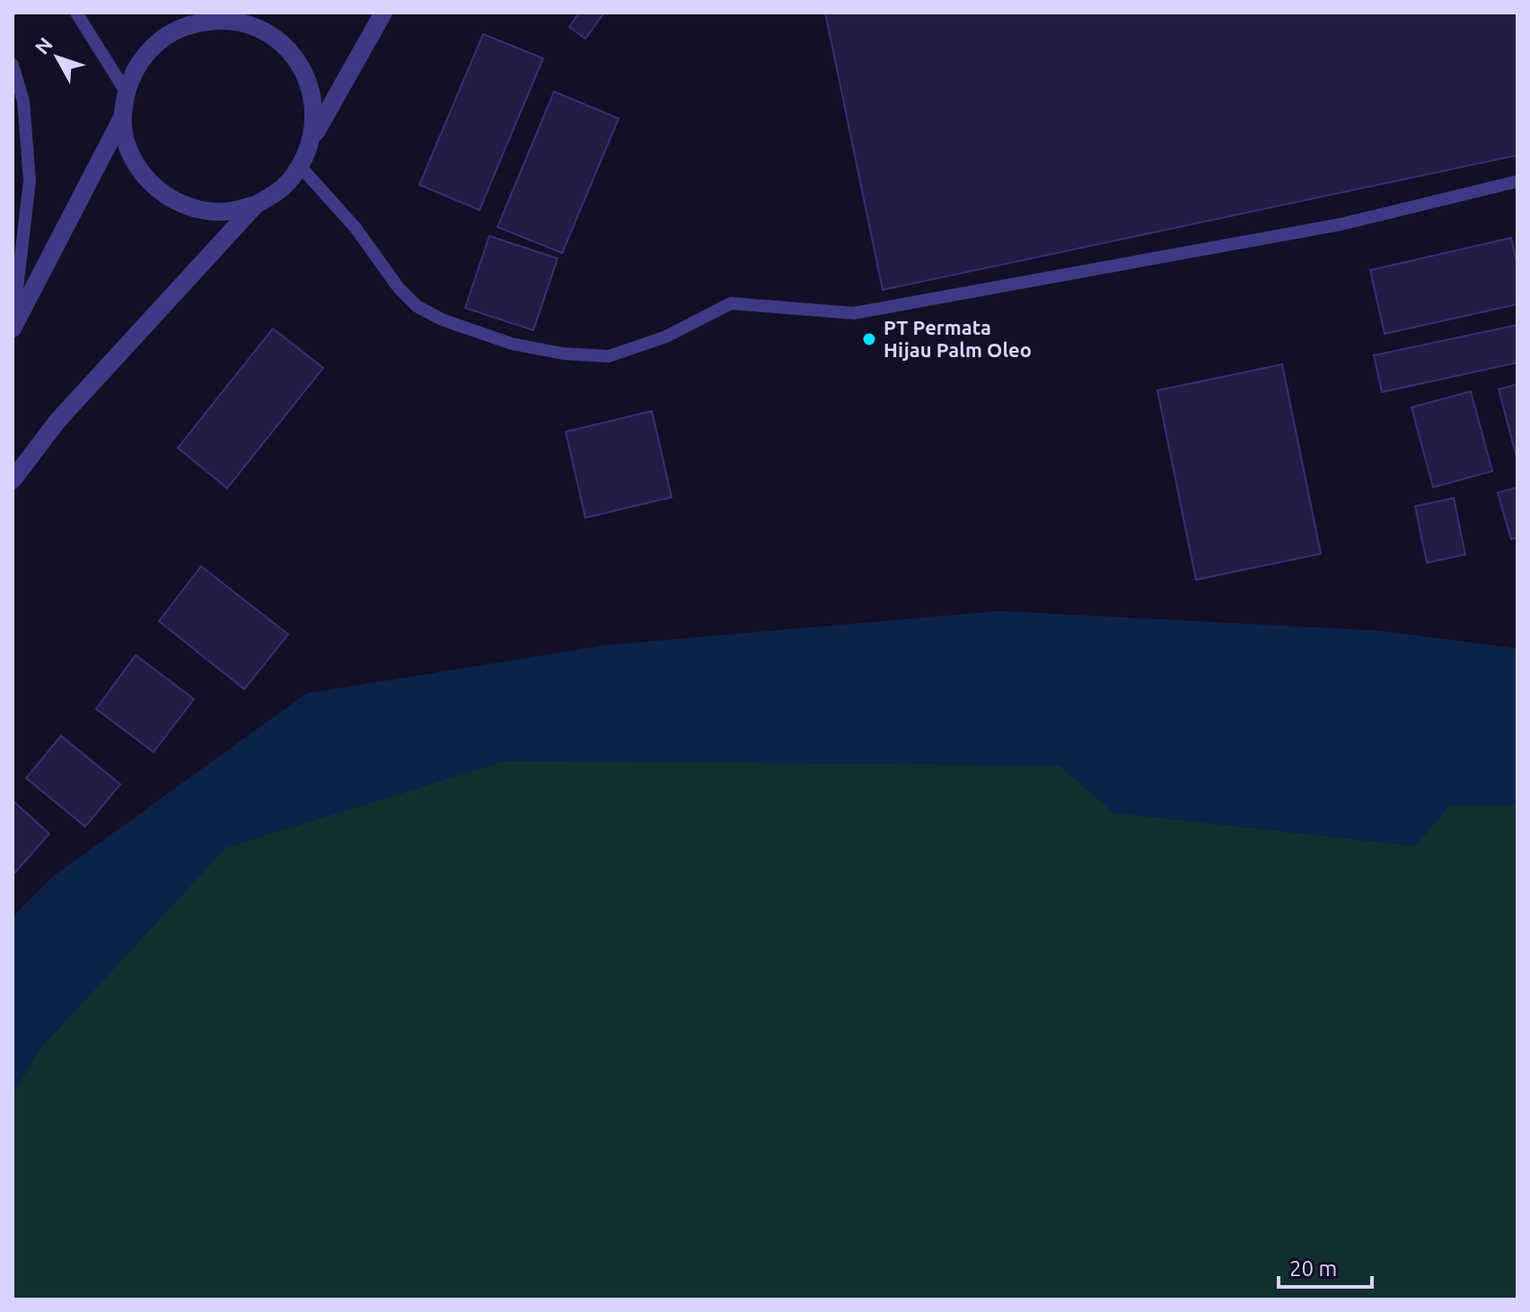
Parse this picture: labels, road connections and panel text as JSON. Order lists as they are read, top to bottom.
{
  "places": ["PT Permata Hijau Palm Oleo"],
  "scale_bar": "20 m",
  "north": "top left"
}
